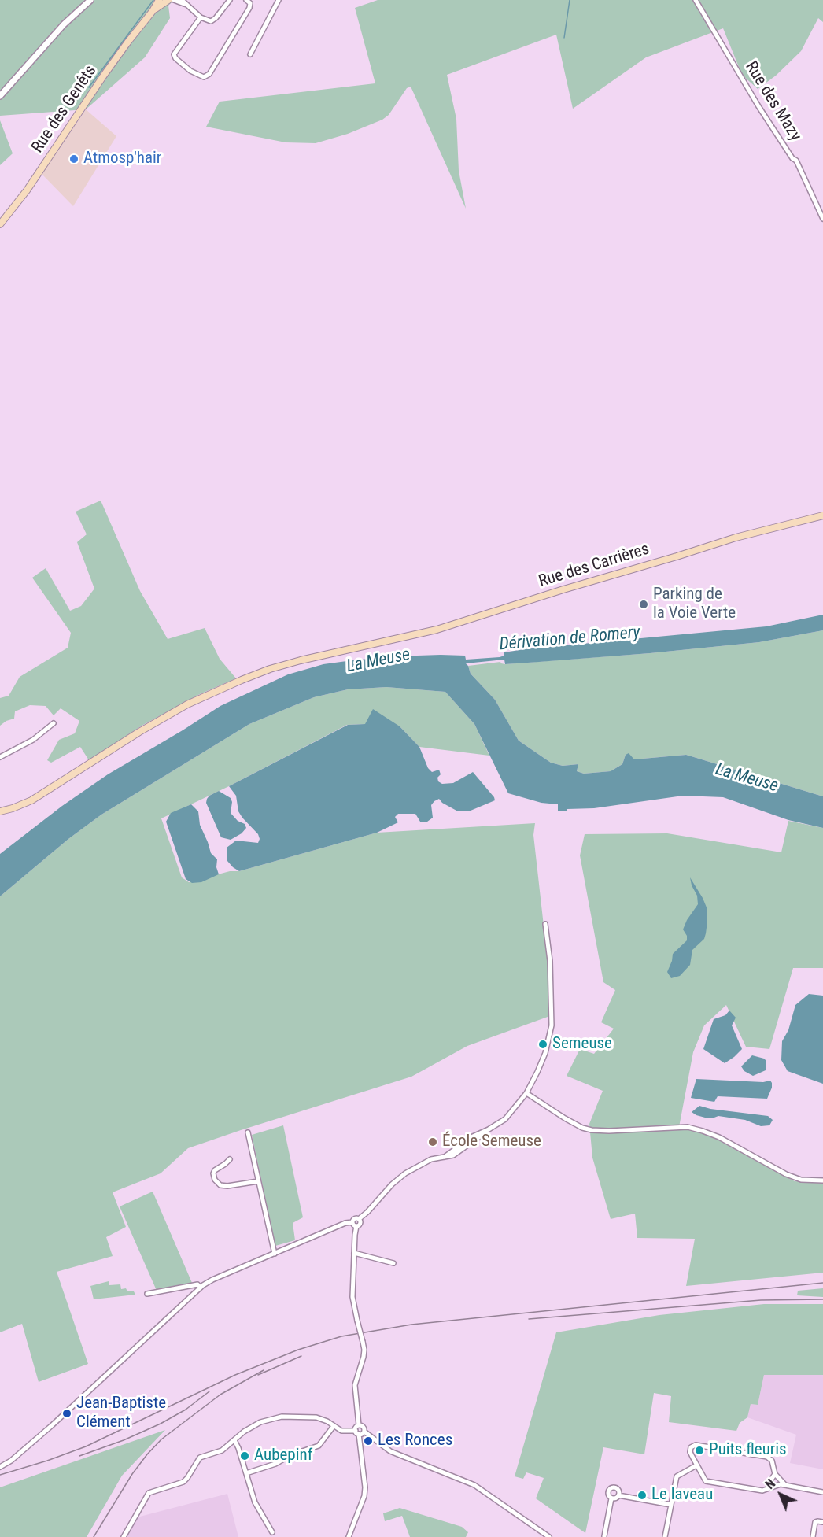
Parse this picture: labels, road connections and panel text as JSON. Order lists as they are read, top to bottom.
{
  "streets": {
    "main road": ["Rue des Genêts", "Rue des Carrières"],
    "street": ["Rue des Mazy"]
  },
  "water": ["Dérivation de Romery", "La Meuse"],
  "places": [
    "Atmosp'hair",
    "Parking de la Voie Verte",
    "Semeuse",
    "École Semeuse",
    "Jean-Baptiste Clément",
    "Les Ronces",
    "Puits fleuris",
    "Aubepinf",
    "Le laveau"
  ],
  "north": "top left"
}
